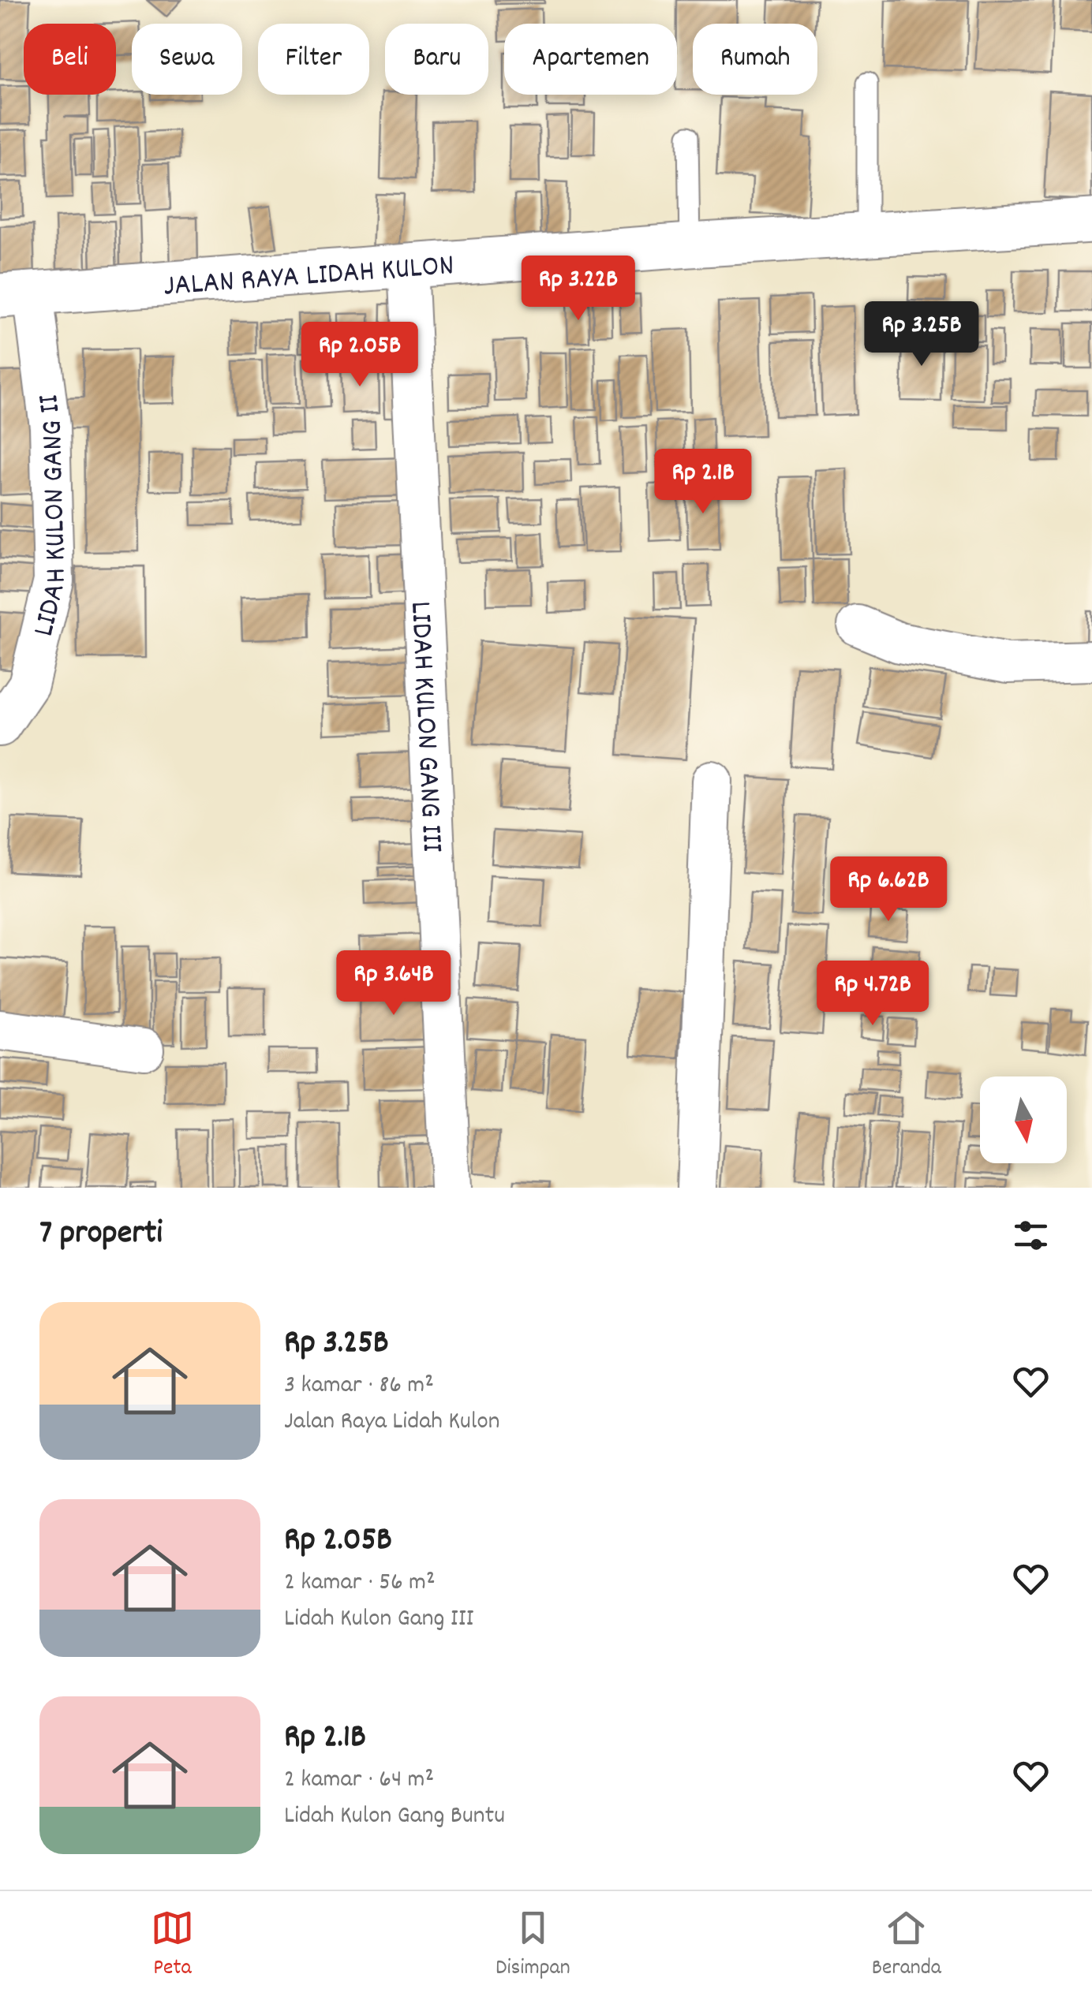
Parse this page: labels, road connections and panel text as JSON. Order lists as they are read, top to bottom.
{
  "streets": {
    "main road": ["JALAN RAYA LIDAH KULON"],
    "street": ["LIDAH KULON GANG II", "LIDAH KULON GANG III"]
  },
  "crossings": [
    ["JALAN RAYA LIDAH KULON", "LIDAH KULON GANG II"],
    ["JALAN RAYA LIDAH KULON", "LIDAH KULON GANG III"]
  ],
  "north": "bottom",
  "page": {
    "chip": [
      "Beli",
      "Sewa",
      "Filter",
      "Baru",
      "Apartemen",
      "Rumah"
    ],
    "price": [
      "Rp 3.22B",
      "Rp 3.25B",
      "Rp 2.05B",
      "Rp 2.1B",
      "Rp 6.62B",
      "Rp 3.64B",
      "Rp 4.72B"
    ],
    "heading": "7 properti",
    "list": [
      {
        "name": "Rp 3.25B",
        "note": "3 kamar · 86 m² · Jalan Raya Lidah Kulon"
      },
      {
        "name": "Rp 2.05B",
        "note": "2 kamar · 56 m² · Lidah Kulon Gang III"
      },
      {
        "name": "Rp 2.1B",
        "note": "2 kamar · 64 m² · Lidah Kulon Gang Buntu"
      }
    ],
    "tabs": ["Peta", "Disimpan", "Beranda"]
  }
}
